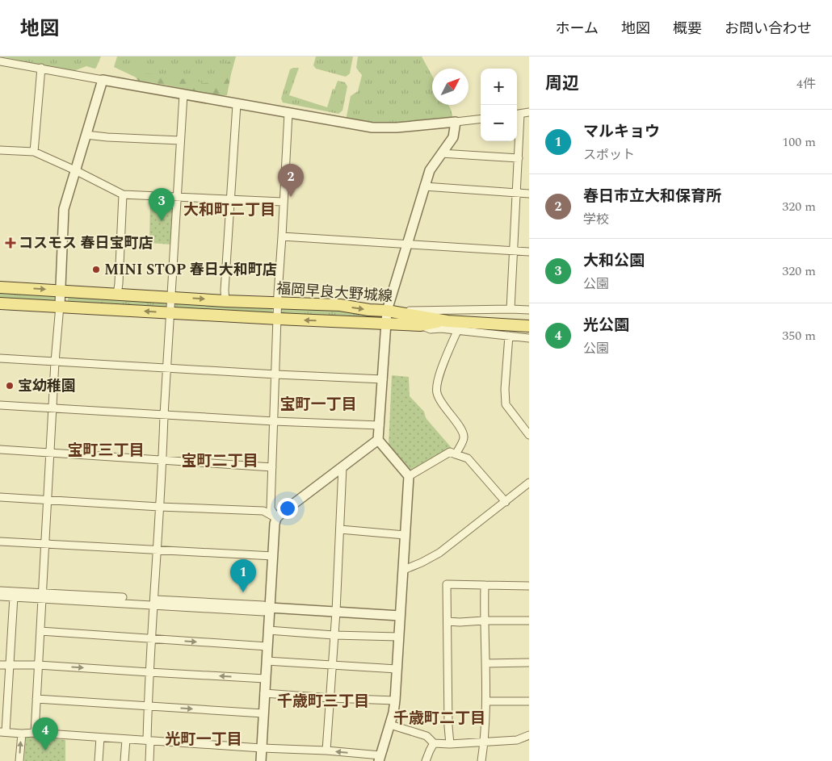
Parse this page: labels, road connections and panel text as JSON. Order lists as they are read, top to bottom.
{
  "streets": {
    "main road": ["福岡早良大野城線"]
  },
  "districts": [
    "大和町二丁目",
    "宝町一丁目",
    "宝町三丁目",
    "宝町二丁目",
    "千歳町三丁目",
    "千歳町二丁目",
    "光町一丁目"
  ],
  "places": {
    "health": ["コスモス 春日宝町店"],
    "other": ["MINI STOP 春日大和町店", "宝幼稚園"]
  },
  "north": "top right",
  "page": {
    "header": "地図",
    "nav": [
      "ホーム",
      "地図",
      "概要",
      "お問い合わせ"
    ],
    "heading": ["周辺", "4件"],
    "map_buttons": ["+", "−"],
    "list": [
      {
        "mark": "1",
        "name": "マルキョウ",
        "note": "スポット",
        "value": "100 m"
      },
      {
        "mark": "2",
        "name": "春日市立大和保育所",
        "note": "学校",
        "value": "320 m"
      },
      {
        "mark": "3",
        "name": "大和公園",
        "note": "公園",
        "value": "320 m"
      },
      {
        "mark": "4",
        "name": "光公園",
        "note": "公園",
        "value": "350 m"
      }
    ],
    "pins": [
      "2",
      "3",
      "1",
      "4"
    ]
  }
}
